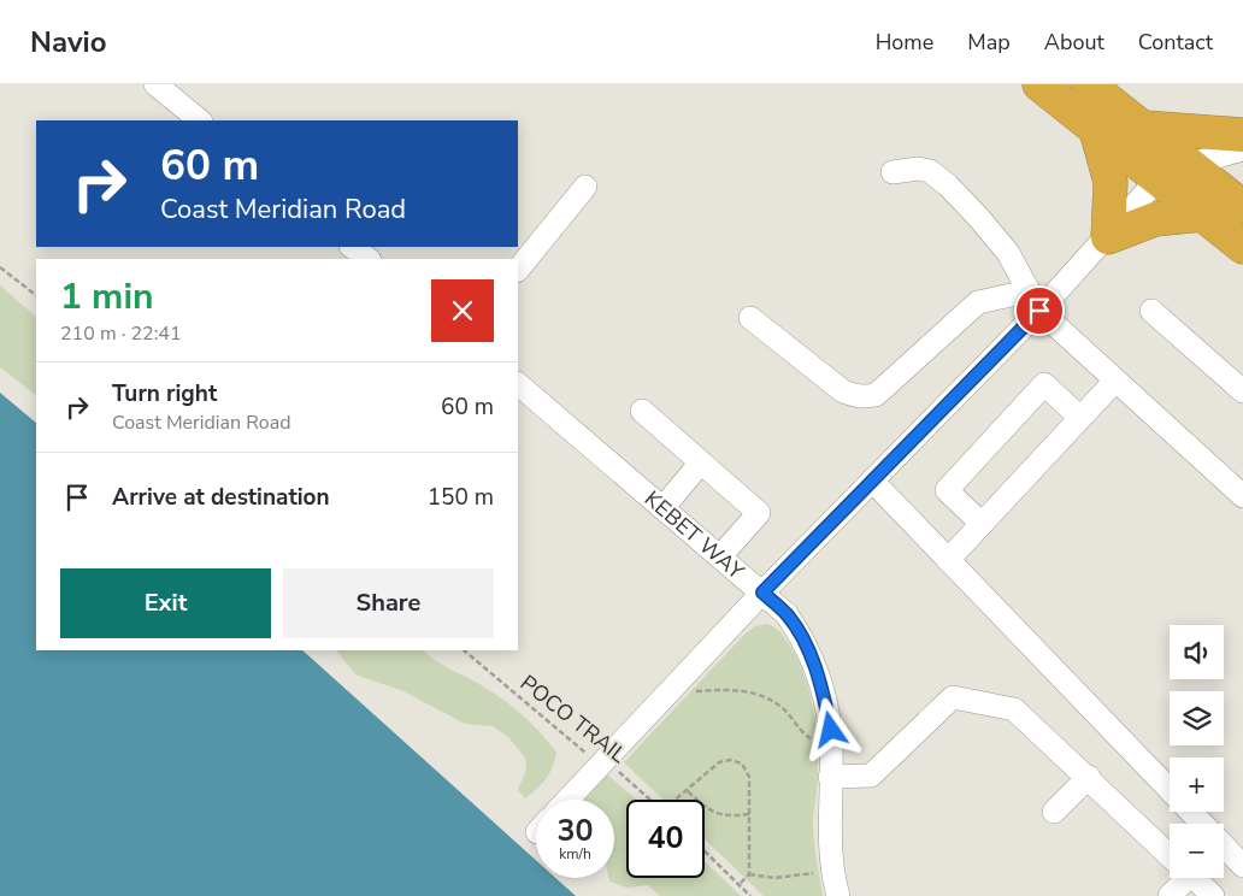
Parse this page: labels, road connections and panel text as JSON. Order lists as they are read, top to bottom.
{
  "streets": {
    "street": ["KEBET WAY"],
    "path": ["POCO TRAIL"]
  },
  "page": {
    "header": "Navio",
    "nav": [
      "Home",
      "Map",
      "About",
      "Contact"
    ],
    "turn": ["60 m", "Coast Meridian Road"],
    "heading": ["1 min", "210 m · 22:41"],
    "list": [
      {
        "name": "Turn right",
        "note": "Coast Meridian Road",
        "value": "60 m"
      },
      {
        "name": "Arrive at destination",
        "value": "150 m"
      }
    ],
    "buttons": ["Exit", "Share"],
    "map_buttons": ["+", "−"],
    "speed": "30 km/h",
    "limit": "40"
  }
}
